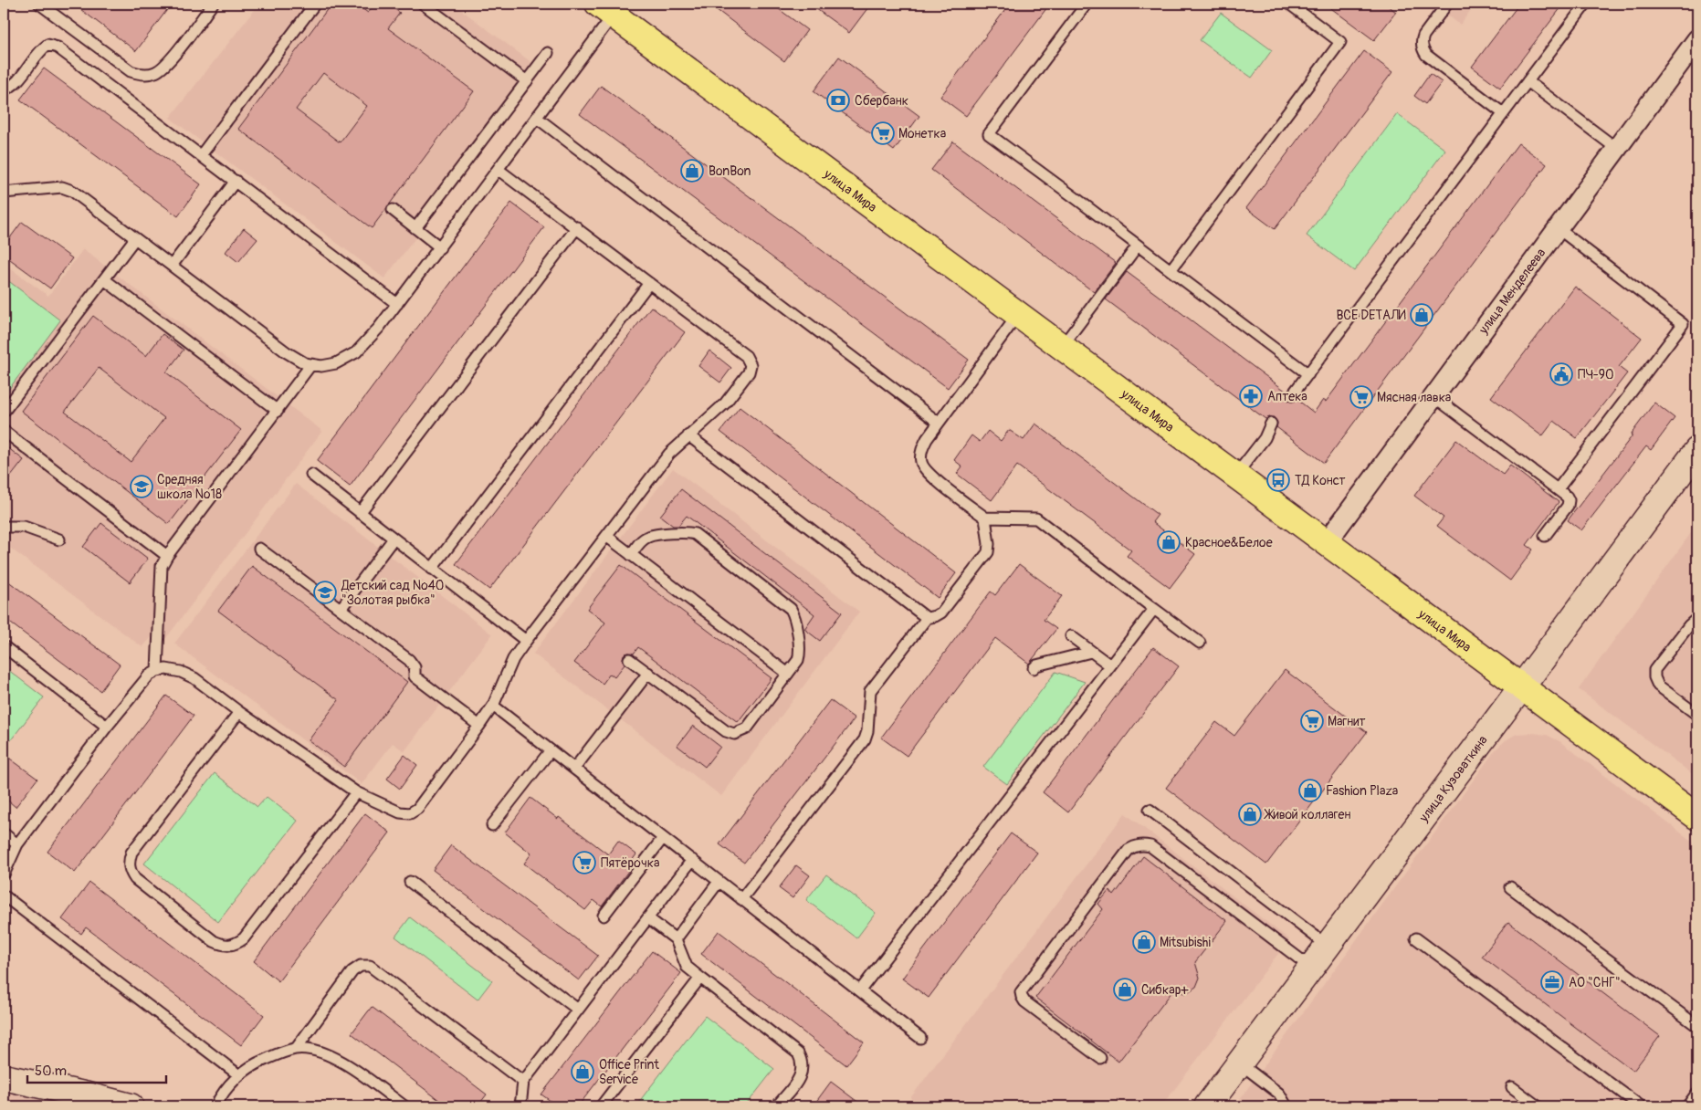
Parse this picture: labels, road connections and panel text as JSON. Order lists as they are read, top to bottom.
{
  "streets": {
    "main road": ["улица Мира", "улица Кузоваткина"],
    "street": ["улица Менделеева"]
  },
  "crossings": [
    ["улица Мира", "улица Менделеева"],
    ["улица Мира", "улица Кузоваткина"]
  ],
  "places": {
    "bank": ["Сбербанк"],
    "supermarket": [
      "Монетка",
      "Мясная лавка",
      "Магнит",
      "Пятёрочка"
    ],
    "shop": [
      "BonBon",
      "ВСЕ DEТАЛИ",
      "Красное&Белое",
      "Fashion Plaza",
      "Живой коллаген",
      "Mitsubishi",
      "Сибкар+",
      "Office Print Service"
    ],
    "public building": ["ПЧ-90"],
    "pharmacy": ["Аптека"],
    "bus stop": ["ТД Конст"],
    "school or university": ["Средняя школа №18", "Детский сад №40 \"Золотая рыбка\""],
    "office": ["АО \"СНГ\""]
  },
  "scale_bar": "50 m"
}
